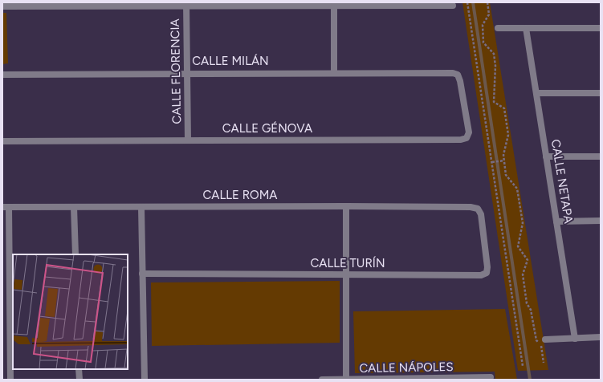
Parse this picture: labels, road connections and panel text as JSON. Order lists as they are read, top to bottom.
{
  "streets": {
    "street": [
      "CALLE MILÁN",
      "CALLE FLORENCIA",
      "CALLE GÉNOVA",
      "CALLE NETAPA",
      "CALLE ROMA",
      "CALLE TURÍN",
      "CALLE NÁPOLES"
    ]
  },
  "crossings": [
    ["CALLE MILÁN", "CALLE FLORENCIA"],
    ["CALLE MILÁN", "CALLE GÉNOVA"],
    ["CALLE FLORENCIA", "CALLE GÉNOVA"],
    ["CALLE ROMA", "CALLE TURÍN"]
  ]
}
